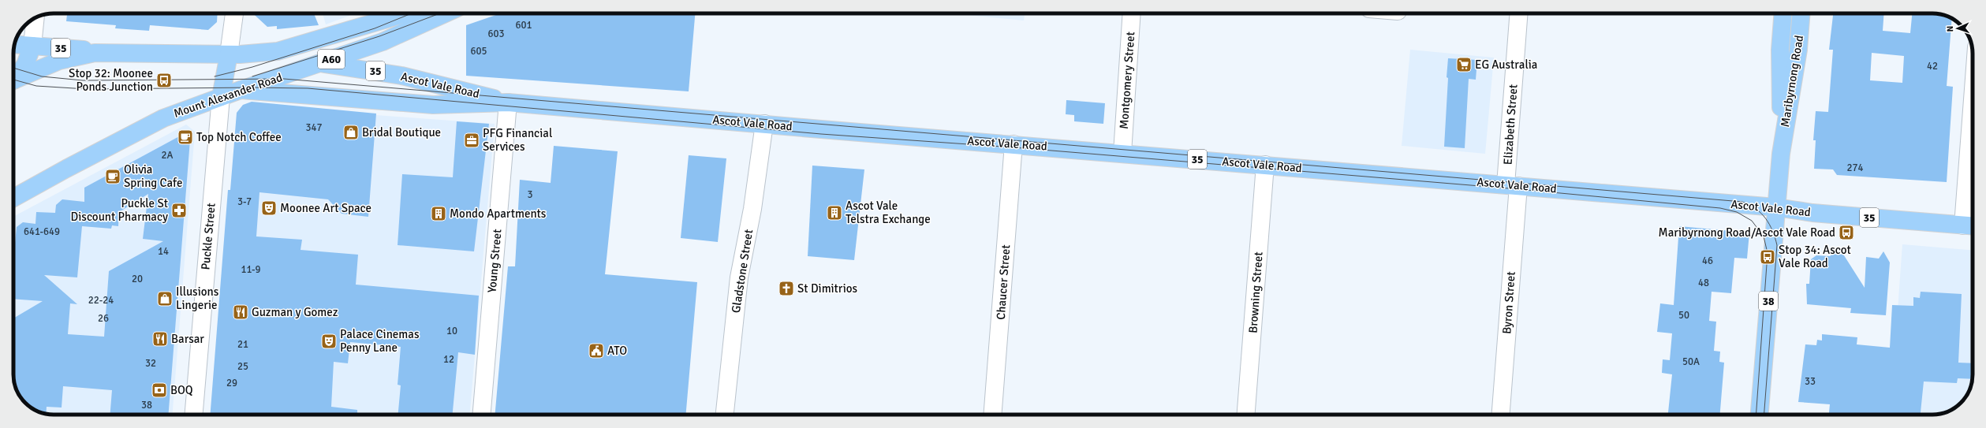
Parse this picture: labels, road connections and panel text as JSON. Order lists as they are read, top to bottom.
{
  "streets": {
    "main road": [
      "35",
      "A60",
      "Maribyrnong Road",
      "Ascot Vale Road",
      "Mount Alexander Road",
      "Puckle Street",
      "38"
    ],
    "street": [
      "Montgomery Street",
      "Elizabeth Street",
      "Young Street",
      "Gladstone Street",
      "Chaucer Street",
      "Browning Street",
      "Byron Street"
    ]
  },
  "crossings": [
    ["35", "A60"],
    ["A60", "Ascot Vale Road"],
    ["A60", "Puckle Street"],
    ["Montgomery Street", "Ascot Vale Road"],
    ["Maribyrnong Road", "Ascot Vale Road"],
    ["Ascot Vale Road", "Mount Alexander Road"],
    ["Ascot Vale Road", "Elizabeth Street"],
    ["Ascot Vale Road", "Puckle Street"],
    ["Ascot Vale Road", "Young Street"],
    ["Ascot Vale Road", "Gladstone Street"],
    ["Ascot Vale Road", "Chaucer Street"],
    ["Ascot Vale Road", "Browning Street"],
    ["Ascot Vale Road", "Byron Street"],
    ["Mount Alexander Road", "Puckle Street"],
    ["Elizabeth Street", "Byron Street"]
  ],
  "places": {
    "supermarket": ["EG Australia"],
    "bus stop": ["Stop 32: Moonee Ponds Junction", "Maribyrnong Road/Ascot Vale Road", "Stop 34: Ascot Vale Road"],
    "shop": ["Bridal Boutique", "Illusions Lingerie"],
    "cafe": ["Top Notch Coffee", "Olivia Spring Cafe"],
    "office": ["PFG Financial Services"],
    "theatre": ["Moonee Art Space", "Palace Cinemas Penny Lane"],
    "pharmacy": ["Puckle St Discount Pharmacy"],
    "building": ["Ascot Vale Telstra Exchange", "Mondo Apartments"],
    "church": ["St Dimitrios"],
    "restaurant": ["Guzman y Gomez", "Barsar"],
    "public building": ["ATO"],
    "bank": ["BOQ"]
  },
  "house_numbers": [
    "601",
    "603",
    "605",
    "42",
    "347",
    "2A",
    "274",
    "3",
    "3-7",
    "641-649",
    "14",
    "46",
    "11-9",
    "20",
    "48",
    "22-24",
    "50",
    "26",
    "10",
    "21",
    "12",
    "50A",
    "32",
    "25",
    "33",
    "29",
    "38"
  ],
  "north": "left"
}
